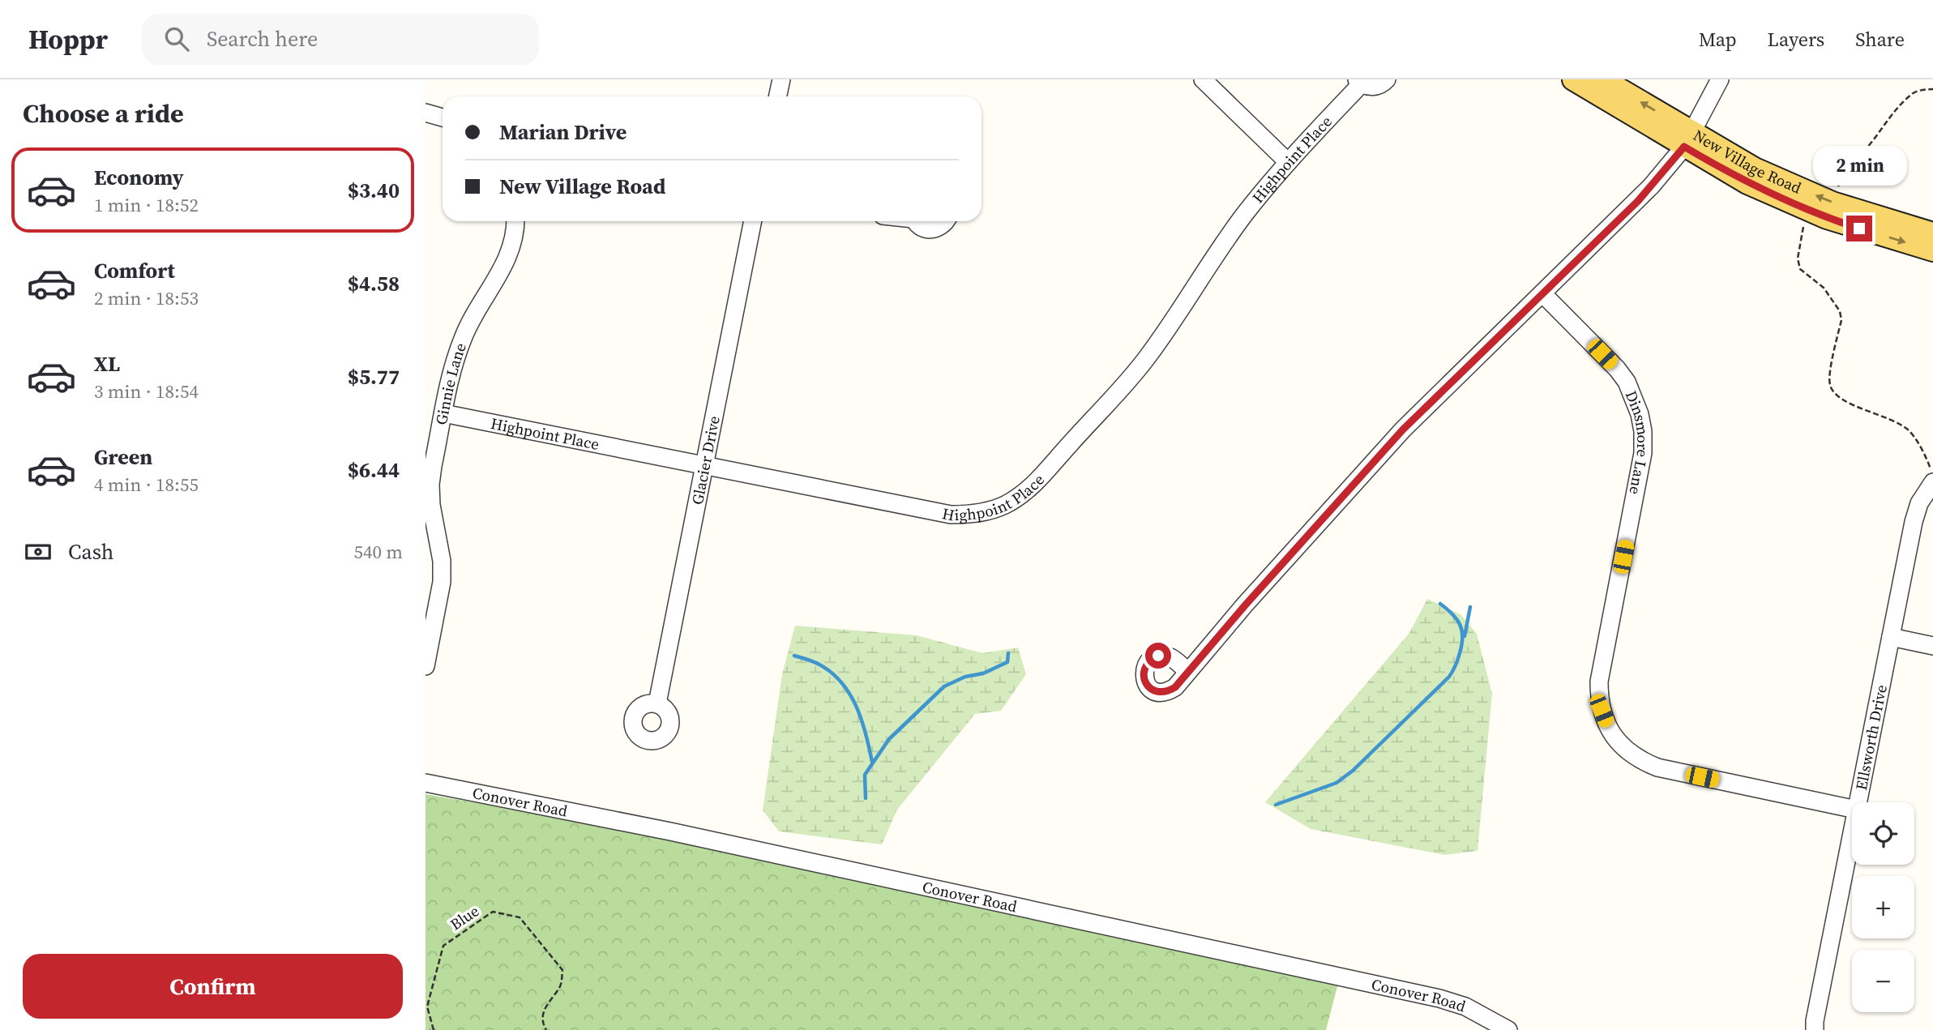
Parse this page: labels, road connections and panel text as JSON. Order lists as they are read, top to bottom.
{
  "streets": {
    "main road": ["New Village Road"],
    "street": [
      "Highpoint Place",
      "Ginnie Lane",
      "Dinsmore Lane",
      "Glacier Drive",
      "Ellsworth Drive",
      "Conover Road"
    ],
    "path": ["Blue"]
  },
  "crossings": [
    ["Highpoint Place", "Ginnie Lane"],
    ["Highpoint Place", "Glacier Drive"]
  ],
  "page": {
    "header": "Hoppr",
    "search": "Search here",
    "nav": ["Map", "Layers", "Share"],
    "heading": "Choose a ride",
    "banner": ["Marian Drive", "New Village Road"],
    "bubble": "2 min",
    "list": [
      {
        "name": "Economy",
        "note": "1 min · 18:52",
        "value": "$3.40"
      },
      {
        "name": "Comfort",
        "note": "2 min · 18:53",
        "value": "$4.58"
      },
      {
        "name": "XL",
        "note": "3 min · 18:54",
        "value": "$5.77"
      },
      {
        "name": "Green",
        "note": "4 min · 18:55",
        "value": "$6.44"
      }
    ],
    "pay": ["Cash", "540 m"],
    "map_buttons": ["+", "−"],
    "buttons": "Confirm"
  }
}
